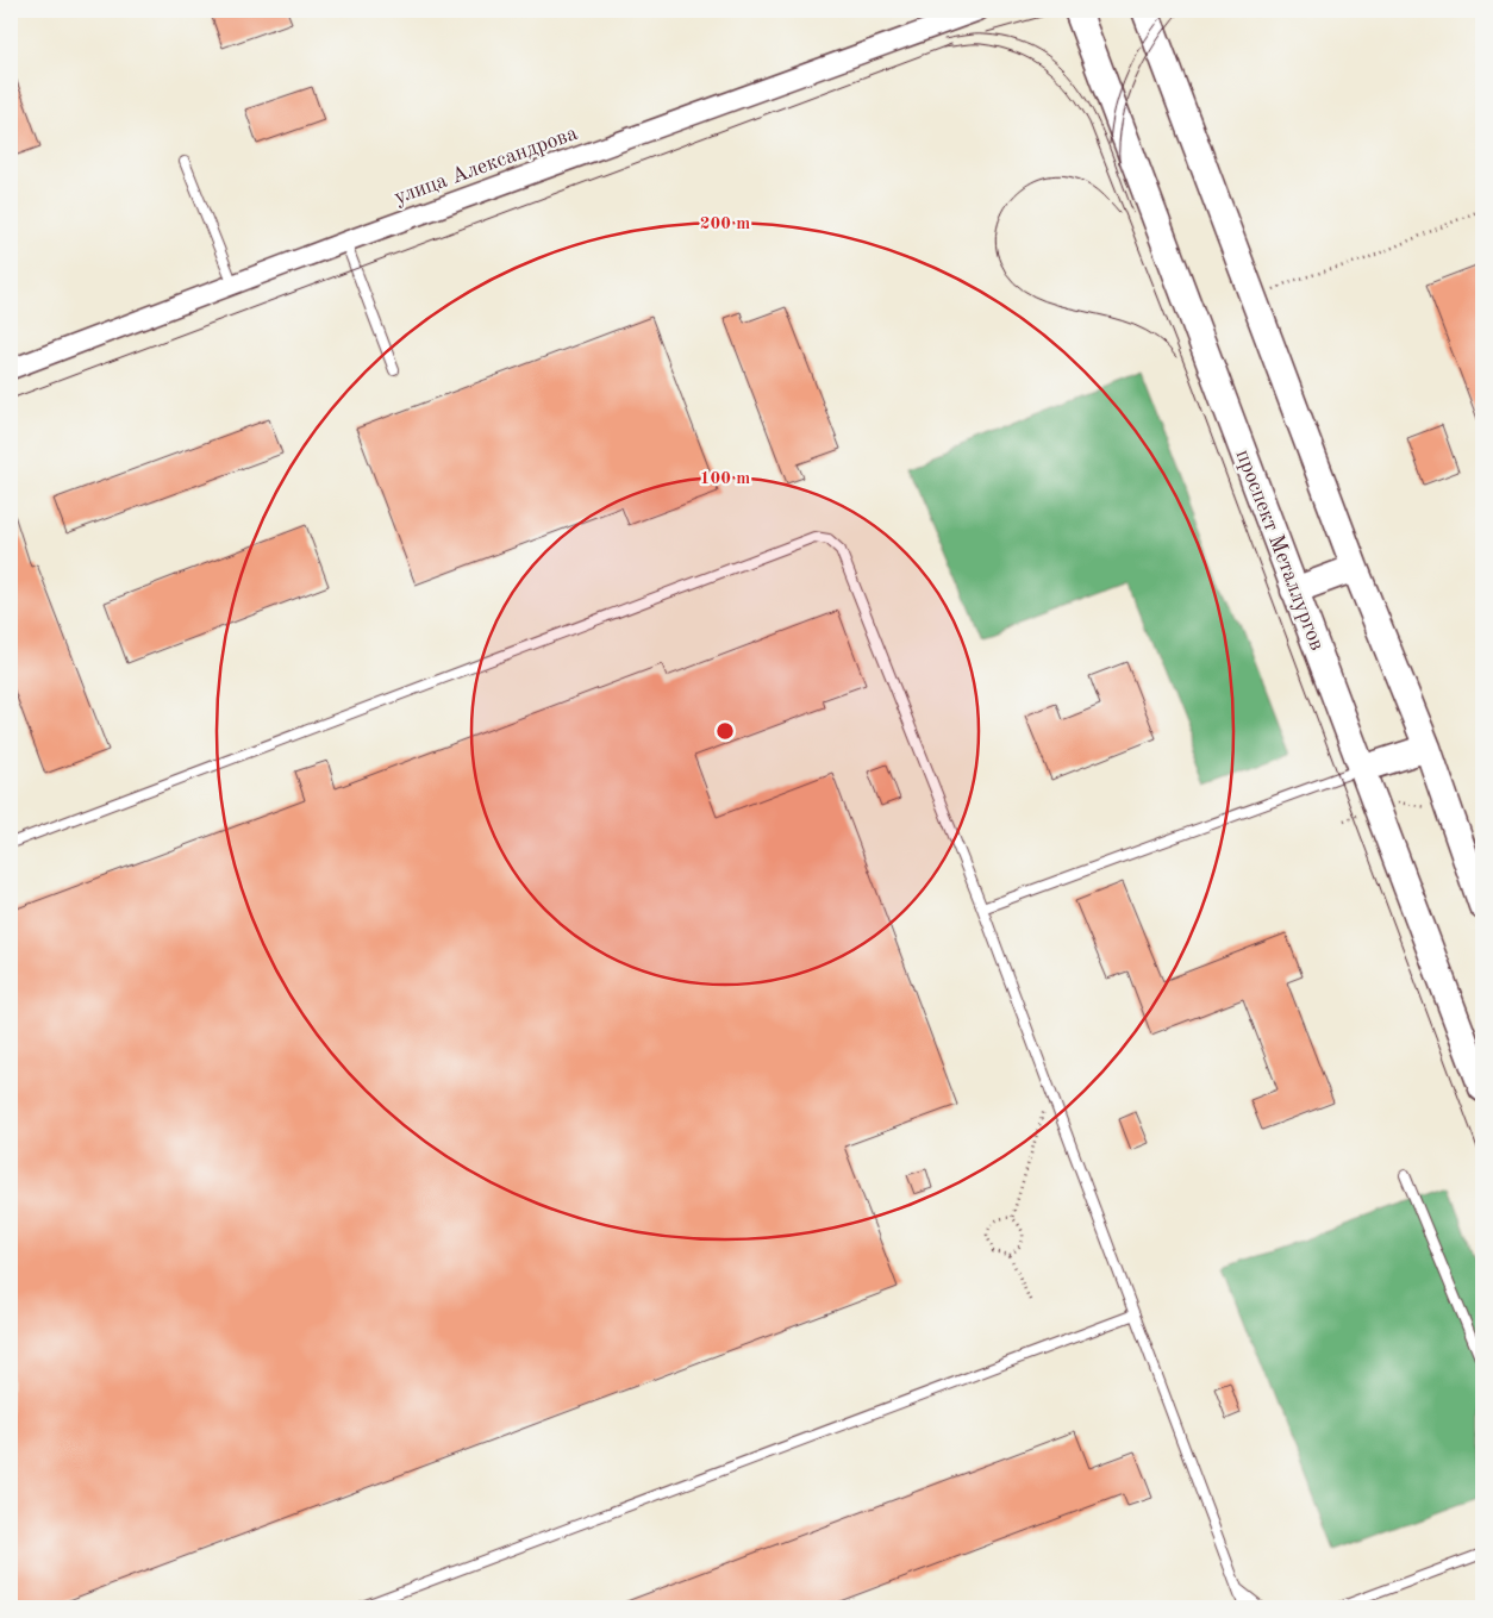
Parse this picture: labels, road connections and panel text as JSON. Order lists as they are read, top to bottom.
{
  "streets": {
    "street": ["улица Александрова", "проспект Металлургов"]
  },
  "rings": ["200 m", "100 m"]
}
